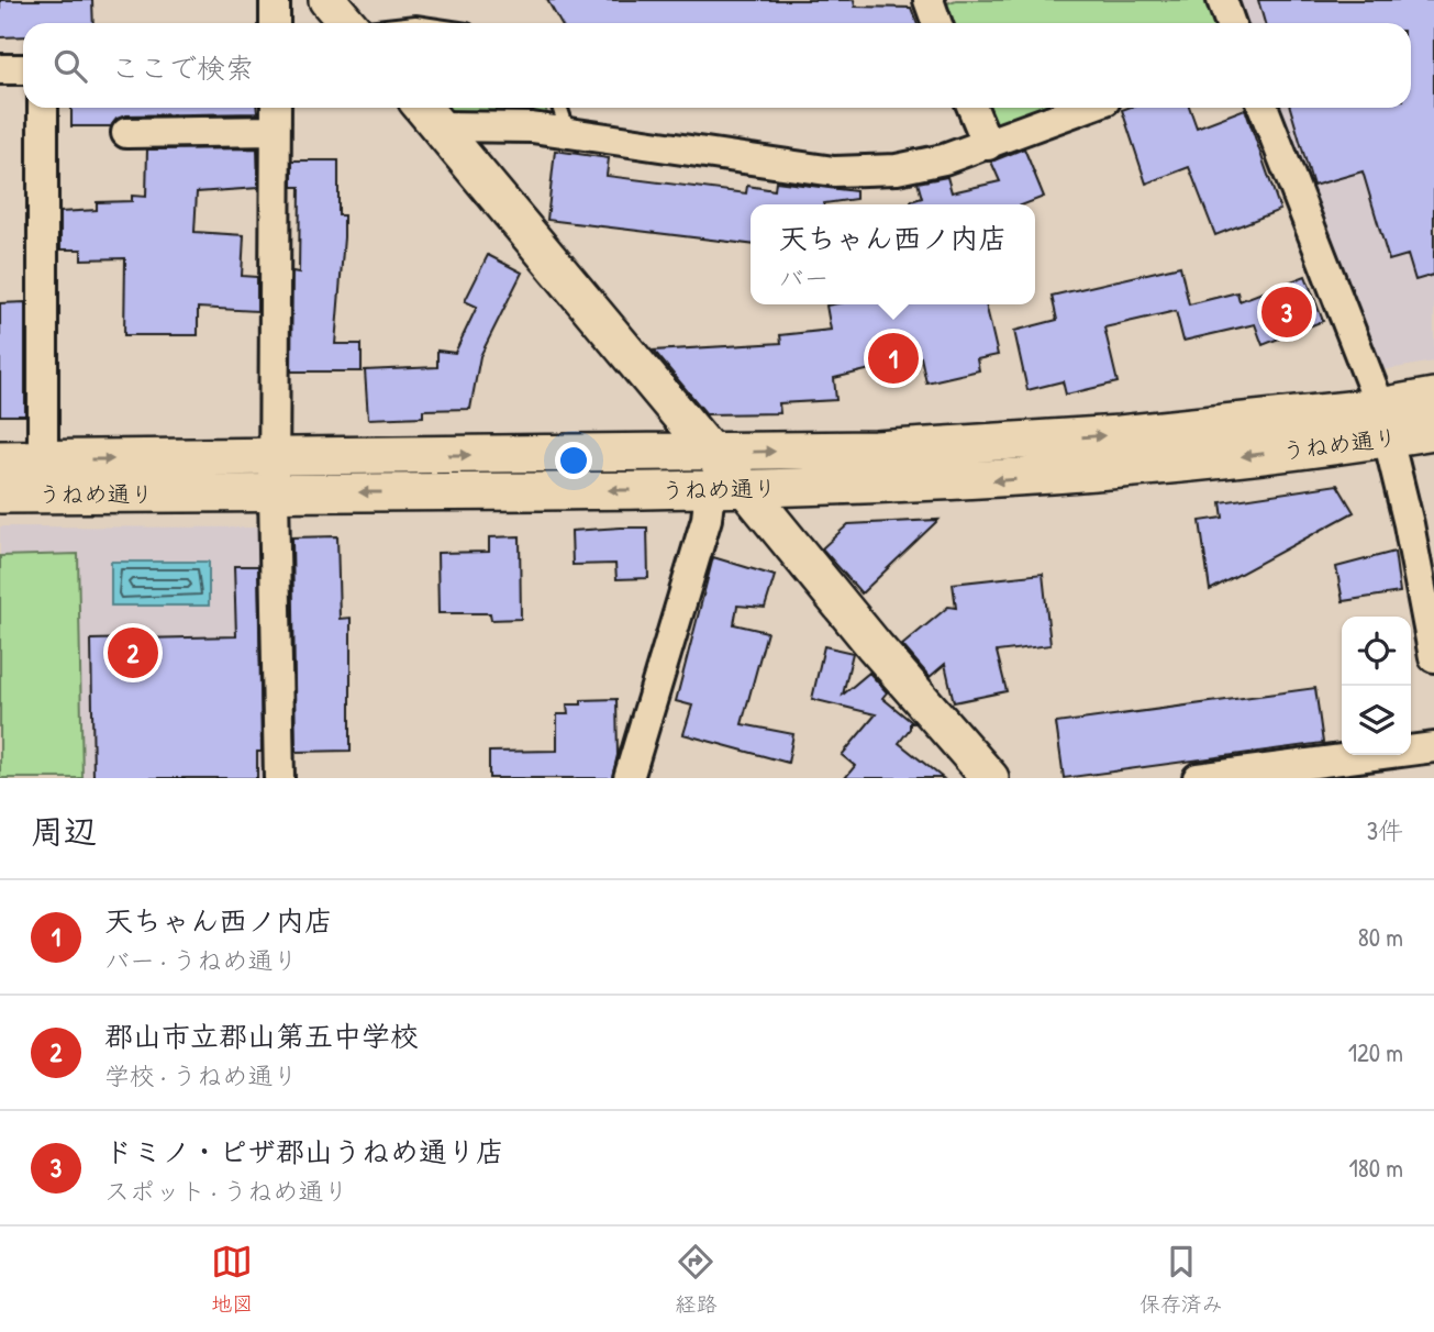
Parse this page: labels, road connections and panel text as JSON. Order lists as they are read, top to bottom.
{
  "streets": {
    "street": ["うねめ通り"]
  },
  "page": {
    "search": "ここで検索",
    "popup": ["天ちゃん西ノ内店", "バー"],
    "pins": ["3", "1", "2"],
    "heading": ["周辺", "3件"],
    "list": [
      {
        "mark": "1",
        "name": "天ちゃん西ノ内店",
        "note": "バー · うねめ通り",
        "value": "80 m"
      },
      {
        "mark": "2",
        "name": "郡山市立郡山第五中学校",
        "note": "学校 · うねめ通り",
        "value": "120 m"
      },
      {
        "mark": "3",
        "name": "ドミノ・ピザ郡山うねめ通り店",
        "note": "スポット · うねめ通り",
        "value": "180 m"
      }
    ],
    "nav": ["地図", "経路", "保存済み"]
  }
}
